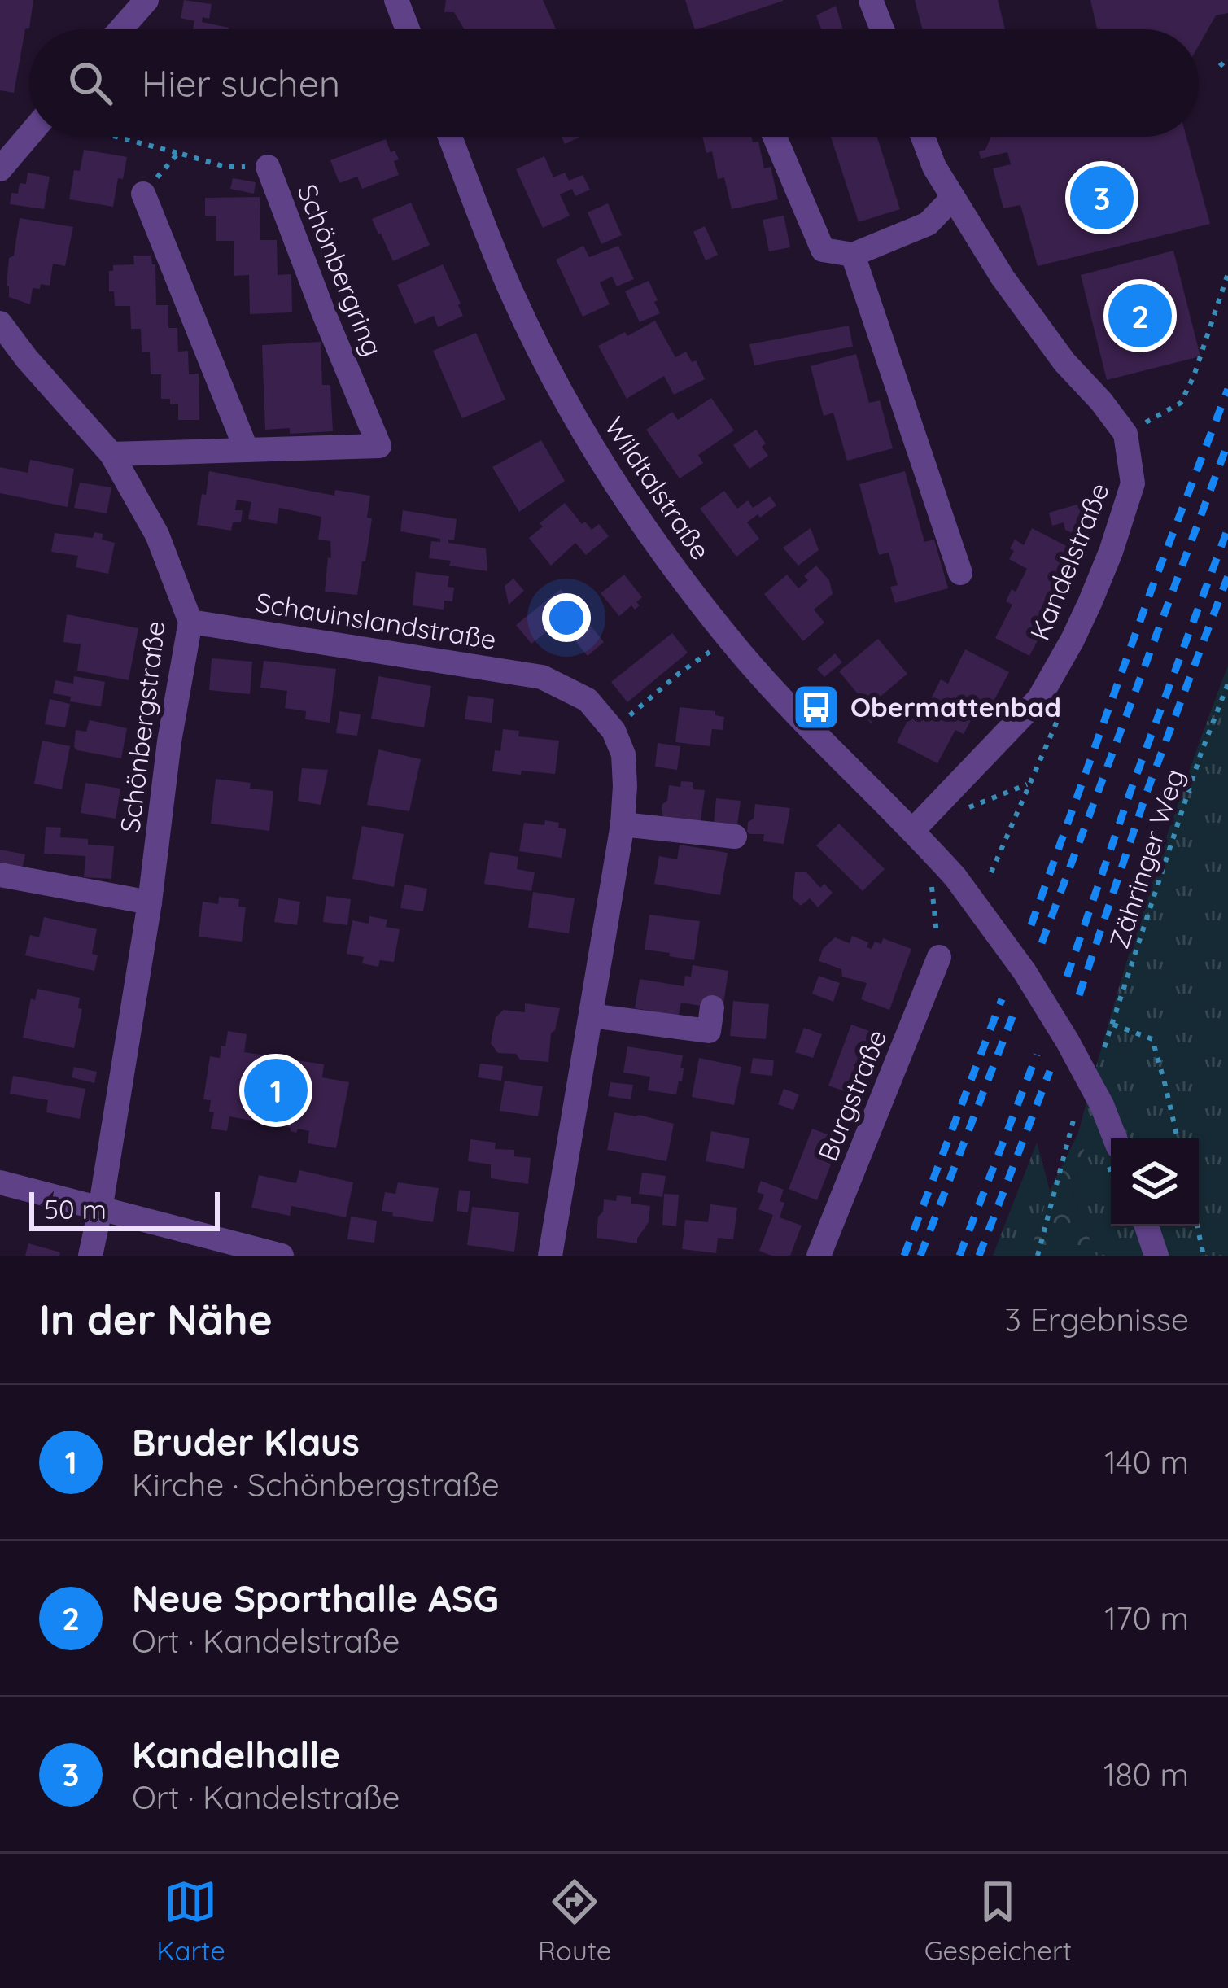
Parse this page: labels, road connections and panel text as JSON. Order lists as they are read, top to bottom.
{
  "streets": {
    "street": [
      "Schönbergring",
      "Wildtalstraße",
      "Kandelstraße",
      "Schauinslandstraße",
      "Schönbergstraße",
      "Burgstraße"
    ],
    "path": ["Zähringer Weg"]
  },
  "crossings": [
    ["Schönbergring", "Schönbergstraße"],
    ["Wildtalstraße", "Kandelstraße"],
    ["Schauinslandstraße", "Schönbergstraße"]
  ],
  "places": {
    "bus stop": ["Obermattenbad"]
  },
  "scale_bar": "50 m",
  "page": {
    "search": "Hier suchen",
    "pins": ["3", "2", "1"],
    "scale": "50 m",
    "heading": ["In der Nähe", "3 Ergebnisse"],
    "list": [
      {
        "mark": "1",
        "name": "Bruder Klaus",
        "note": "Kirche · Schönbergstraße",
        "value": "140 m"
      },
      {
        "mark": "2",
        "name": "Neue Sporthalle ASG",
        "note": "Ort · Kandelstraße",
        "value": "170 m"
      },
      {
        "mark": "3",
        "name": "Kandelhalle",
        "note": "Ort · Kandelstraße",
        "value": "180 m"
      }
    ],
    "nav": ["Karte", "Route", "Gespeichert"]
  }
}
